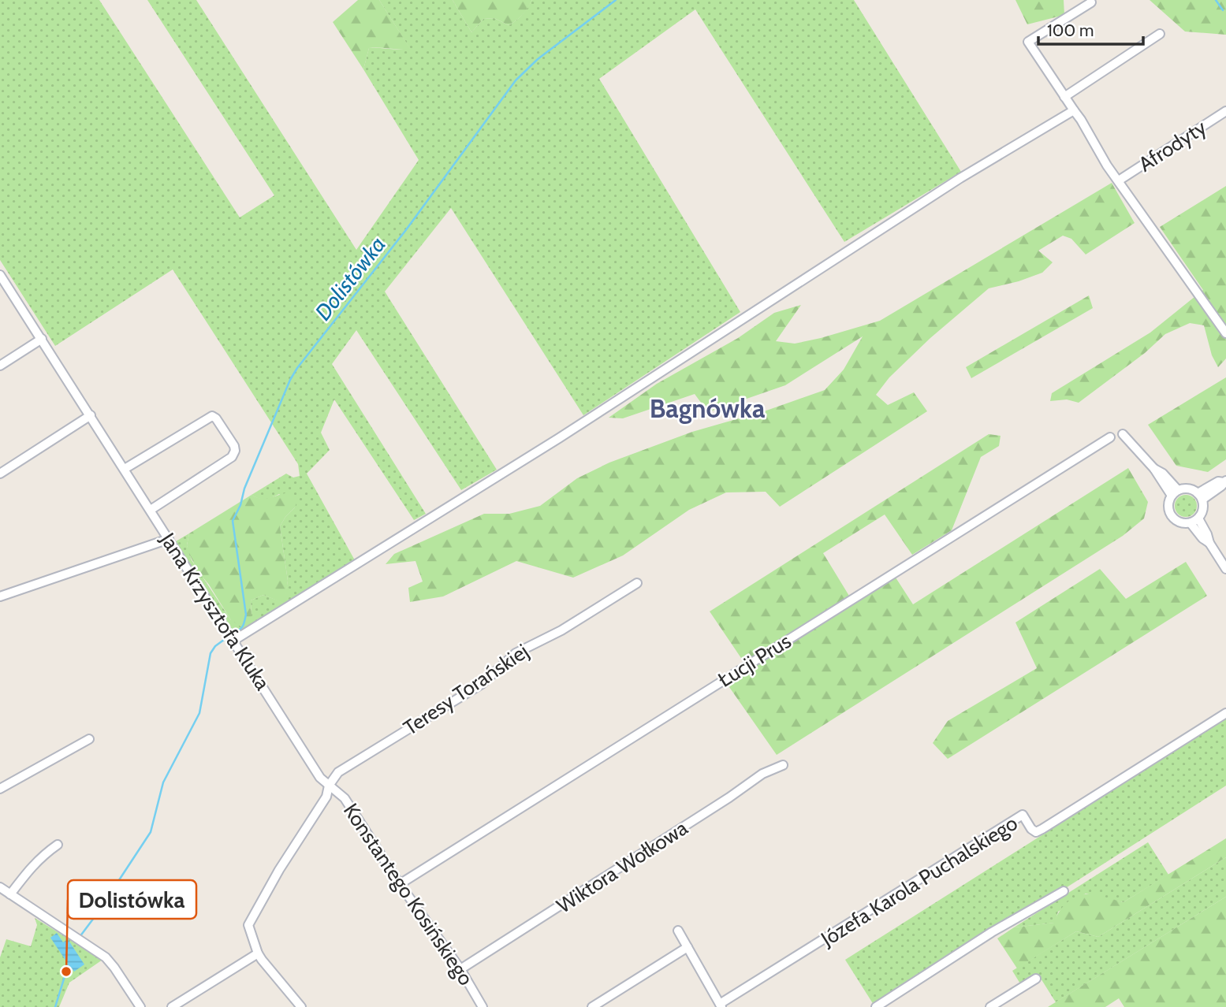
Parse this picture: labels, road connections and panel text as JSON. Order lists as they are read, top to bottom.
{
  "streets": {
    "street": [
      "Afrodyty",
      "Jana Krzysztofa Kluka",
      "Łucji Prus",
      "Teresy Torańskiej",
      "Wiktora Wołkowa",
      "Józefa Karola Puchalskiego",
      "Konstantego Kosińskiego"
    ]
  },
  "crossings": [
    ["Jana Krzysztofa Kluka", "Teresy Torańskiej"],
    ["Jana Krzysztofa Kluka", "Konstantego Kosińskiego"],
    ["Łucji Prus", "Konstantego Kosińskiego"],
    ["Teresy Torańskiej", "Konstantego Kosińskiego"],
    ["Wiktora Wołkowa", "Konstantego Kosińskiego"]
  ],
  "districts": ["Bagnówka"],
  "water": ["Dolistówka"],
  "places": ["Dolistówka"],
  "scale_bar": "100 m"
}
